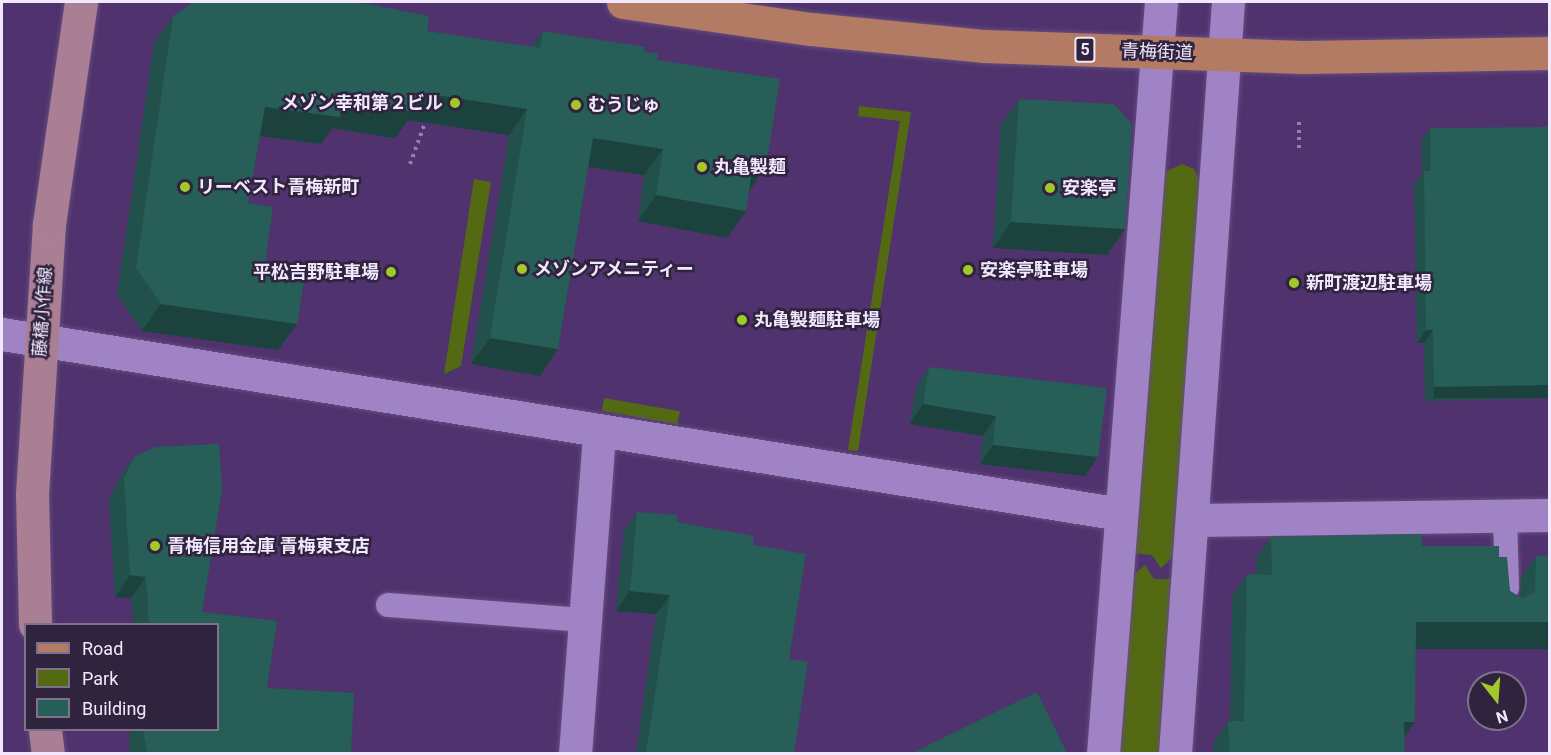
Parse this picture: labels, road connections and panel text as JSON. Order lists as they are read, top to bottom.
{
  "streets": {
    "main road": ["5", "青梅街道", "藤橋小作線"]
  },
  "places": [
    "メゾン幸和第２ビル",
    "むうじゅ",
    "丸亀製麺",
    "リーベスト青梅新町",
    "安楽亭",
    "メゾンアメニティー",
    "安楽亭駐車場",
    "平松吉野駐車場",
    "新町渡辺駐車場",
    "丸亀製麺駐車場",
    "青梅信用金庫 青梅東支店"
  ],
  "legend": ["Road", "Park", "Building"],
  "north": "bottom"
}
